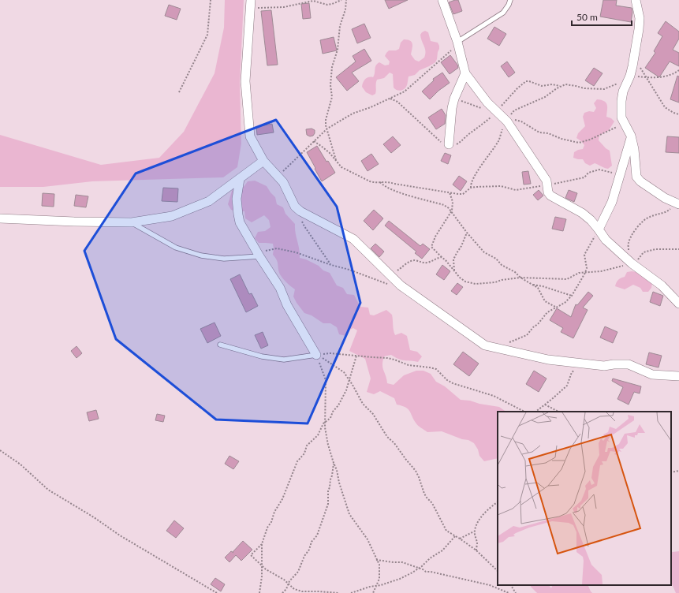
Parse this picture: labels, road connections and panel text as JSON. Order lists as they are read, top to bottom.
{
  "scale_bar": "50 m"
}
